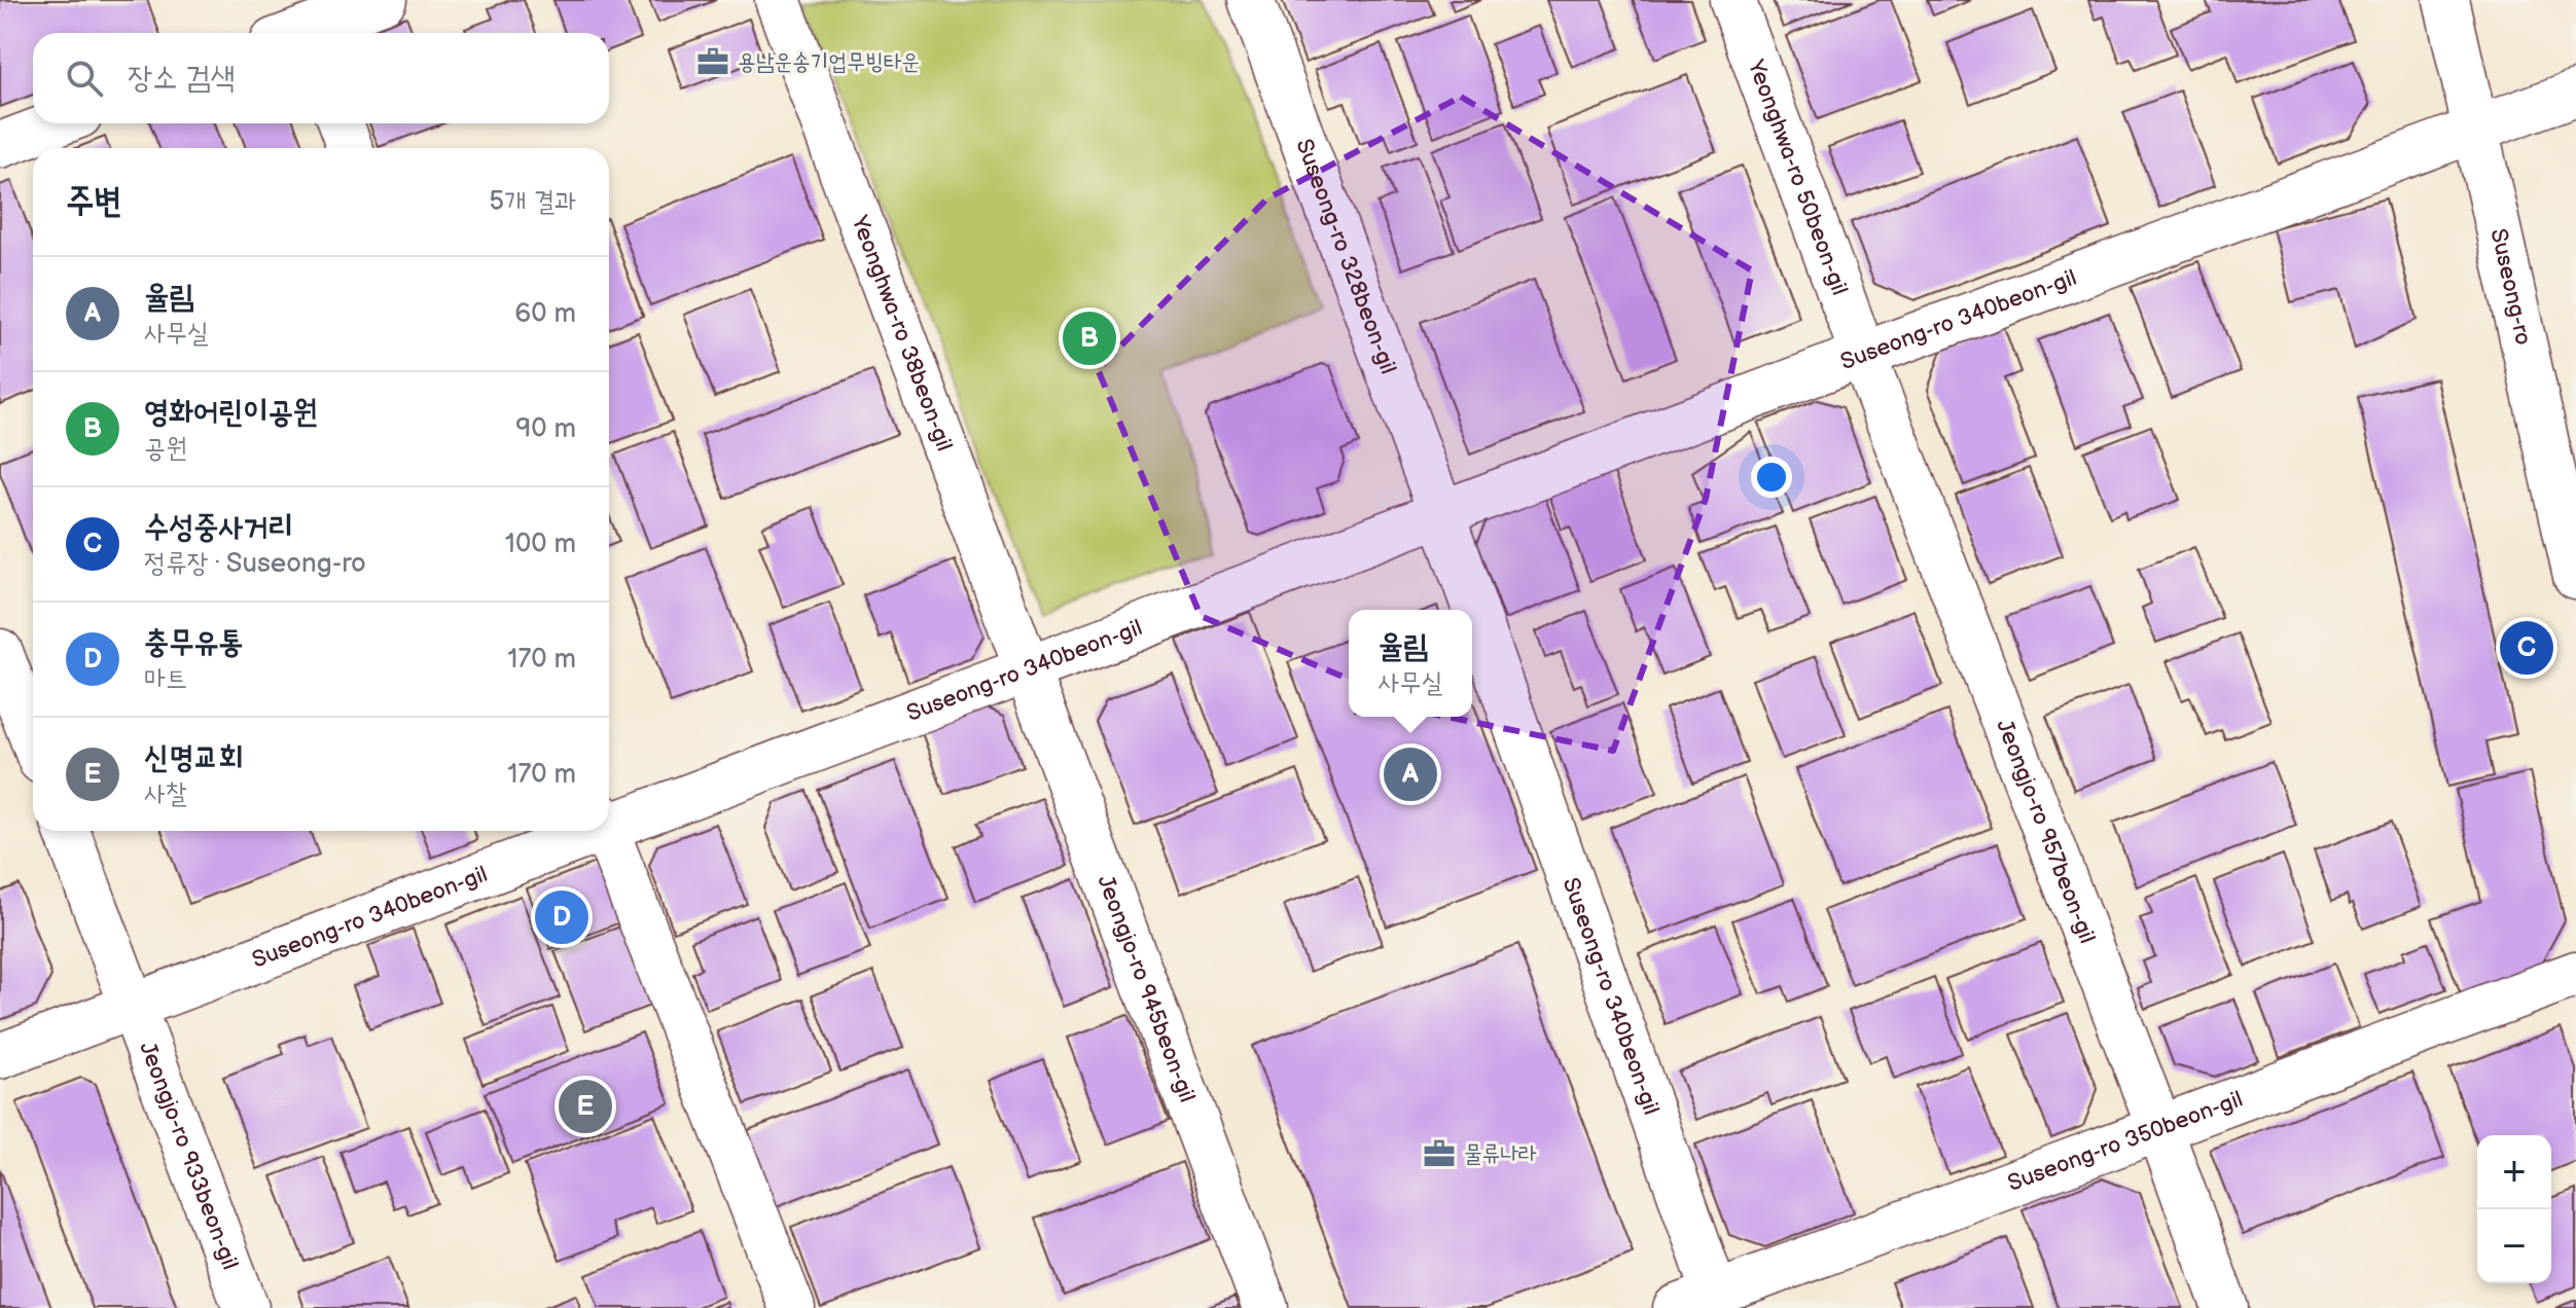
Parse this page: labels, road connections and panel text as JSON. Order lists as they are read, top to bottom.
{
  "streets": {
    "street": [
      "Yeonghwa-ro 50beon-gil",
      "Suseong-ro 328beon-gil",
      "Suseong-ro",
      "Suseong-ro 340beon-gil",
      "Yeonghwa-ro 38beon-gil",
      "Jeongjo-ro 957beon-gil",
      "Jeongjo-ro 945beon-gil",
      "Suseong-ro 350beon-gil",
      "Jeongjo-ro 933beon-gil"
    ]
  },
  "crossings": [
    ["Yeonghwa-ro 50beon-gil", "Suseong-ro 340beon-gil"],
    ["Yeonghwa-ro 50beon-gil", "Jeongjo-ro 957beon-gil"],
    ["Suseong-ro 328beon-gil", "Suseong-ro 340beon-gil"],
    ["Suseong-ro", "Suseong-ro 340beon-gil"],
    ["Suseong-ro 340beon-gil", "Yeonghwa-ro 38beon-gil"],
    ["Suseong-ro 340beon-gil", "Jeongjo-ro 957beon-gil"],
    ["Suseong-ro 340beon-gil", "Jeongjo-ro 945beon-gil"],
    ["Suseong-ro 340beon-gil", "Suseong-ro 350beon-gil"],
    ["Suseong-ro 340beon-gil", "Jeongjo-ro 933beon-gil"],
    ["Yeonghwa-ro 38beon-gil", "Jeongjo-ro 945beon-gil"],
    ["Jeongjo-ro 957beon-gil", "Suseong-ro 350beon-gil"]
  ],
  "places": {
    "office": ["용남운송기업무빙타운", "물류나라"]
  },
  "page": {
    "search": "장소 검색",
    "heading": ["주변", "5개 결과"],
    "list": [
      {
        "mark": "A",
        "name": "율림",
        "note": "사무실",
        "value": "60 m"
      },
      {
        "mark": "B",
        "name": "영화어린이공원",
        "note": "공원",
        "value": "90 m"
      },
      {
        "mark": "C",
        "name": "수성중사거리",
        "note": "정류장 · Suseong-ro",
        "value": "100 m"
      },
      {
        "mark": "D",
        "name": "충무유통",
        "note": "마트",
        "value": "170 m"
      },
      {
        "mark": "E",
        "name": "신명교회",
        "note": "사찰",
        "value": "170 m"
      }
    ],
    "pins": [
      "B",
      "C",
      "A",
      "D",
      "E"
    ],
    "popup": ["율림", "사무실"],
    "map_buttons": ["+", "−"]
  }
}
